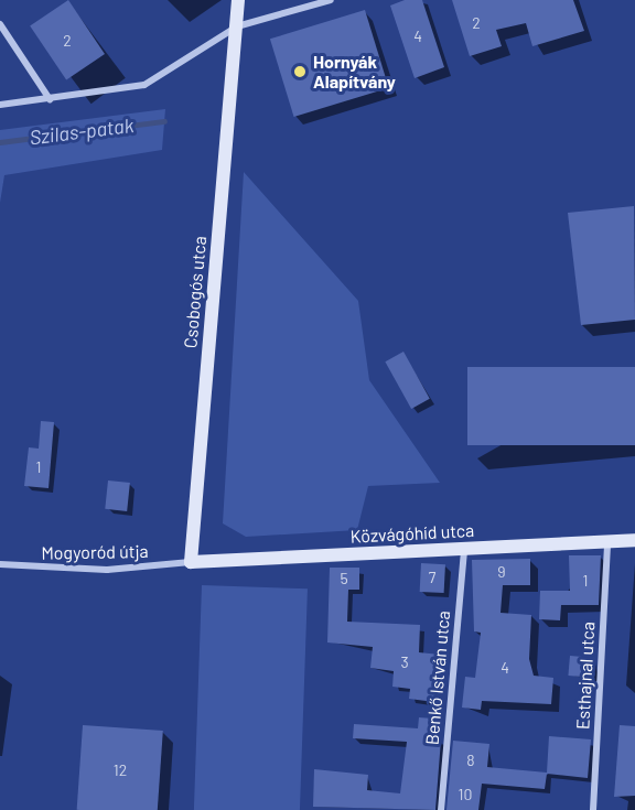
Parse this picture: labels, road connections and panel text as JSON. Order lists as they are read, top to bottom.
{
  "streets": {
    "street": [
      "Csobogós utca",
      "Közvágóhíd utca",
      "Mogyoród útja",
      "Esthajnal utca",
      "Benkő István utca"
    ]
  },
  "crossings": [
    ["Csobogós utca", "Közvágóhíd utca"],
    ["Csobogós utca", "Mogyoród útja"],
    ["Közvágóhíd utca", "Mogyoród útja"],
    ["Közvágóhíd utca", "Esthajnal utca"],
    ["Közvágóhíd utca", "Benkő István utca"]
  ],
  "water": ["Szilas-patak"],
  "places": ["Hornyák Alapítvány"],
  "house_numbers": [
    "2",
    "4",
    "2",
    "1",
    "9",
    "7",
    "5",
    "1",
    "3",
    "4",
    "8",
    "12",
    "10"
  ]
}
